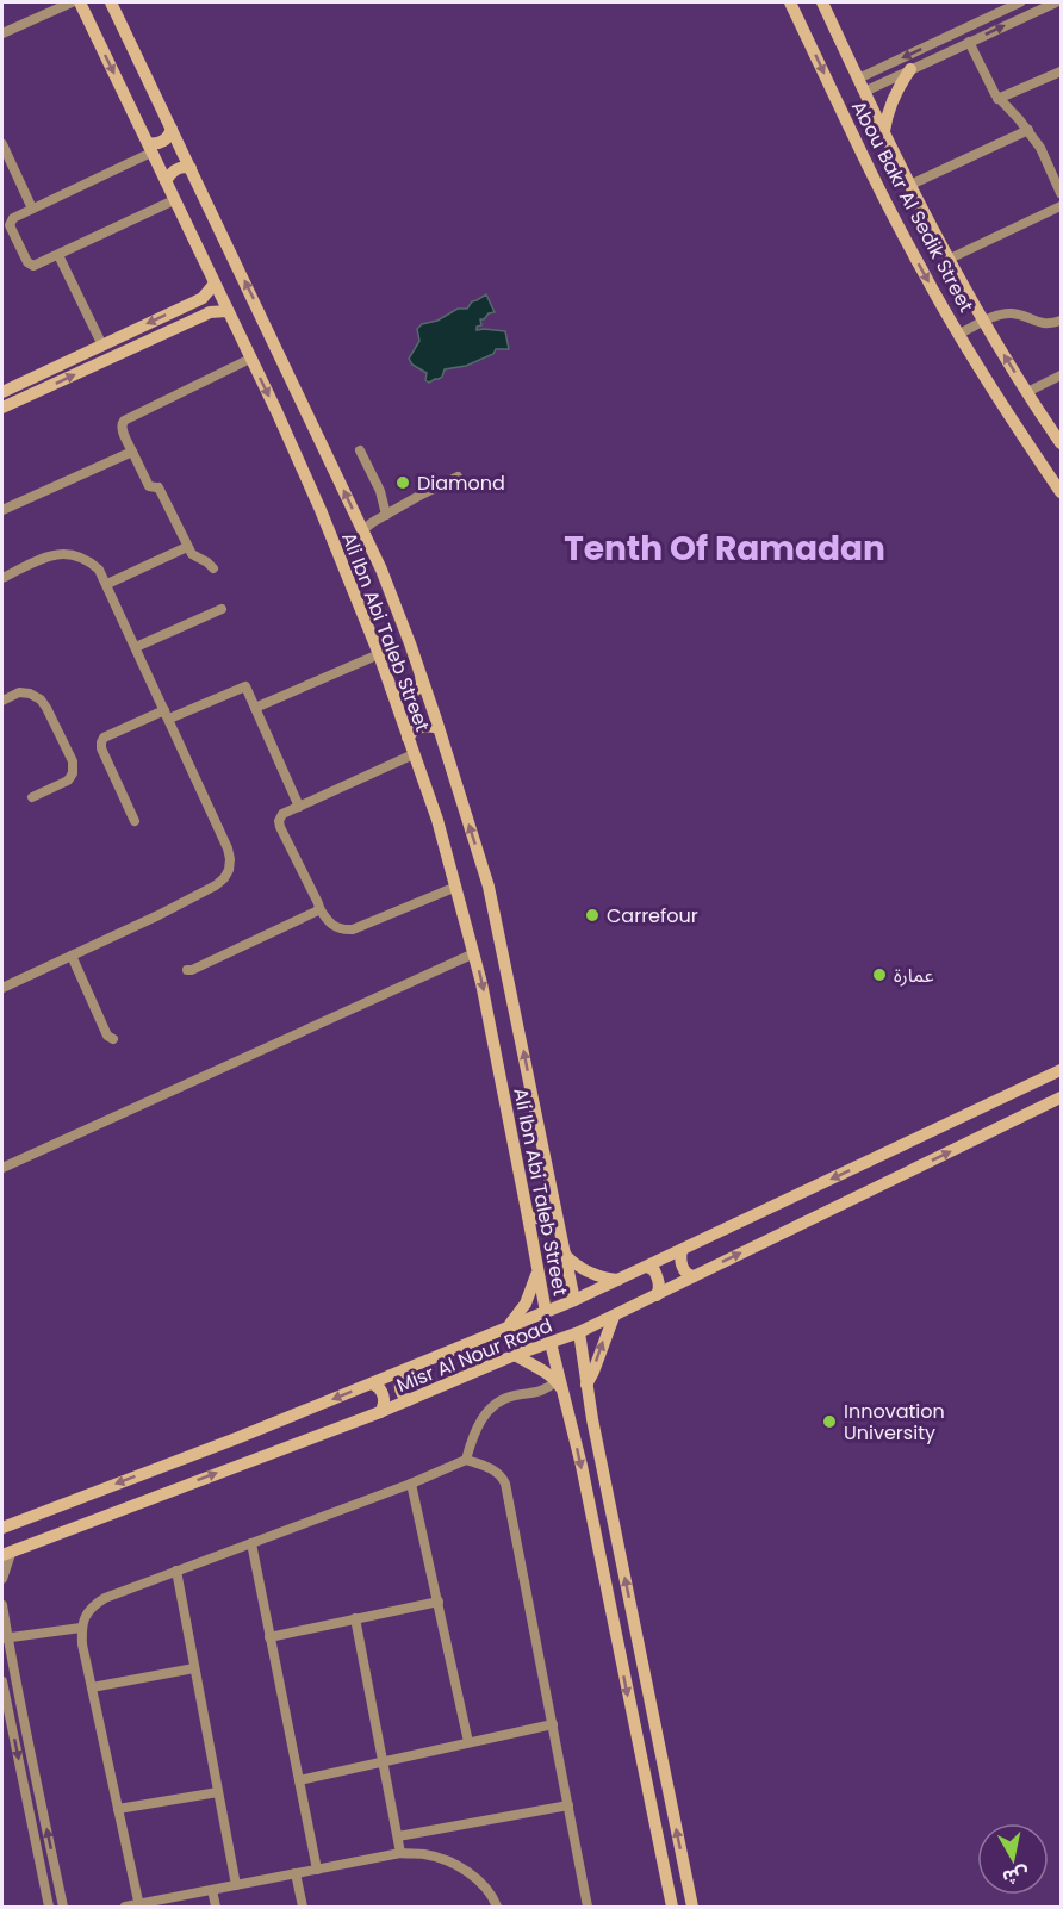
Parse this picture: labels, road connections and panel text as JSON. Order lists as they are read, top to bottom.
{
  "streets": {
    "street": ["Abou Bakr Al Sedik Street", "Ali Ibn Abi Taleb Street", "Misr Al Nour Road"]
  },
  "crossings": [
    ["Ali Ibn Abi Taleb Street", "Misr Al Nour Road"]
  ],
  "districts": ["Tenth Of Ramadan"],
  "places": [
    "Diamond",
    "Carrefour",
    "عمارة",
    "Innovation University"
  ],
  "north": "bottom"
}
